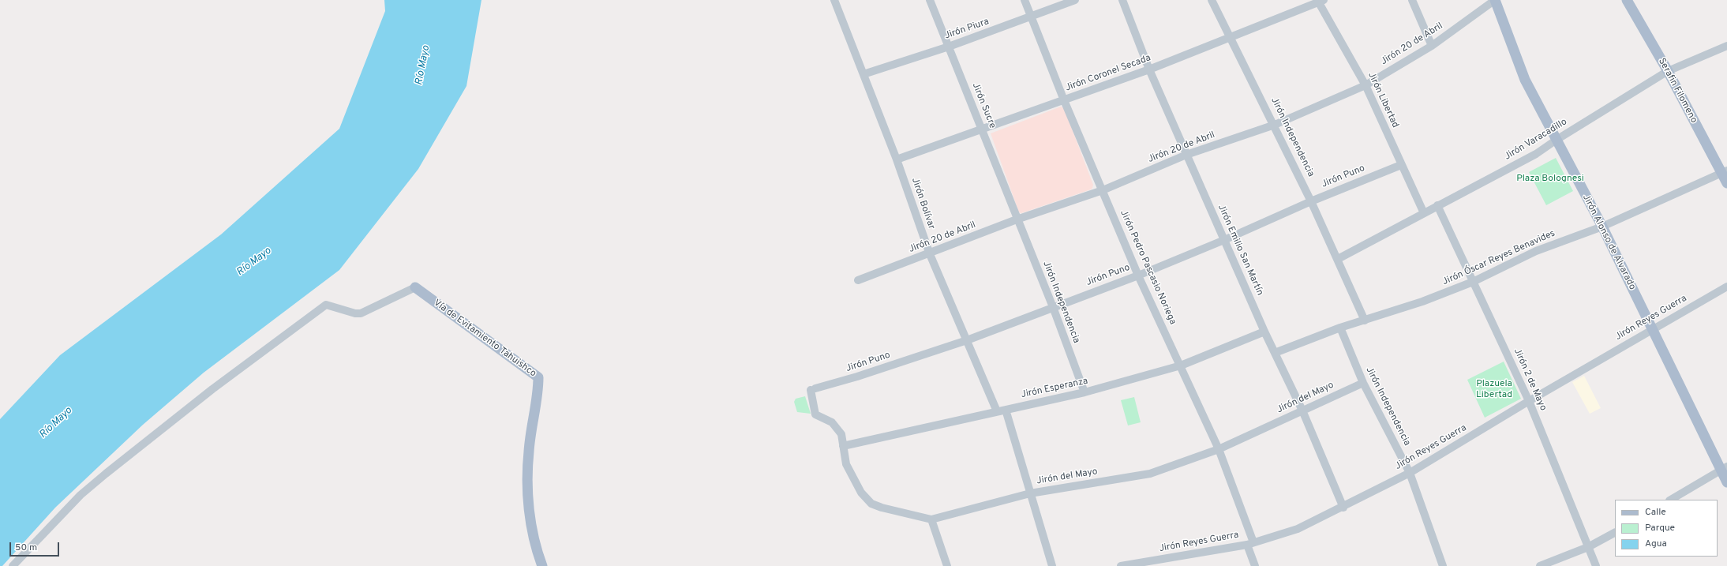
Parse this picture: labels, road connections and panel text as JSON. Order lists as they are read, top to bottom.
{
  "streets": {
    "main road": ["Serafin Filomeno", "Jirón Alonso de Alvarado", "Vía de Evitamiento Tahuishco"],
    "street": [
      "Jirón Piura",
      "Jirón 20 de Abril",
      "Jirón Coronel Secada",
      "Jirón Libertad",
      "Jirón Sucre",
      "Jirón Independencia",
      "Jirón Varacadillo",
      "Jirón Puno",
      "Jirón Bolívar",
      "Jirón Emilio San Martín",
      "Jirón Óscar Reyes Benavides",
      "Jirón Pedro Pascasio Noriega",
      "Jirón Reyes Guerra",
      "Jirón 2 de Mayo",
      "Jirón Esperanza",
      "Jirón del Mayo"
    ]
  },
  "crossings": [
    ["Jirón Piura", "Jirón Sucre"],
    ["Jirón Piura", "Jirón Bolívar"],
    ["Jirón Piura", "Jirón Pedro Pascasio Noriega"],
    ["Jirón 20 de Abril", "Jirón Libertad"],
    ["Jirón 20 de Abril", "Jirón Sucre"],
    ["Jirón 20 de Abril", "Jirón Independencia"],
    ["Jirón 20 de Abril", "Jirón Bolívar"],
    ["Jirón 20 de Abril", "Jirón Alonso de Alvarado"],
    ["Jirón 20 de Abril", "Jirón Emilio San Martín"],
    ["Jirón 20 de Abril", "Jirón Pedro Pascasio Noriega"],
    ["Jirón Coronel Secada", "Jirón Libertad"],
    ["Jirón Coronel Secada", "Jirón Sucre"],
    ["Jirón Coronel Secada", "Jirón Independencia"],
    ["Jirón Coronel Secada", "Jirón Bolívar"],
    ["Jirón Coronel Secada", "Jirón Emilio San Martín"],
    ["Jirón Coronel Secada", "Jirón Pedro Pascasio Noriega"],
    ["Serafin Filomeno", "Jirón Varacadillo"],
    ["Serafin Filomeno", "Jirón Óscar Reyes Benavides"],
    ["Jirón Libertad", "Jirón Varacadillo"],
    ["Jirón Libertad", "Jirón Puno"],
    ["Jirón Sucre", "Jirón Independencia"],
    ["Jirón Independencia", "Jirón Varacadillo"],
    ["Jirón Independencia", "Jirón Puno"],
    ["Jirón Independencia", "Jirón Óscar Reyes Benavides"],
    ["Jirón Independencia", "Jirón Reyes Guerra"],
    ["Jirón Independencia", "Jirón Esperanza"],
    ["Jirón Independencia", "Jirón del Mayo"],
    ["Jirón Varacadillo", "Jirón Alonso de Alvarado"],
    ["Jirón Varacadillo", "Jirón 2 de Mayo"],
    ["Jirón Puno", "Jirón Bolívar"],
    ["Jirón Puno", "Jirón Emilio San Martín"],
    ["Jirón Puno", "Jirón Pedro Pascasio Noriega"],
    ["Jirón Puno", "Jirón del Mayo"],
    ["Jirón Bolívar", "Jirón Esperanza"],
    ["Jirón Alonso de Alvarado", "Jirón Óscar Reyes Benavides"],
    ["Jirón Alonso de Alvarado", "Jirón Reyes Guerra"],
    ["Jirón Emilio San Martín", "Jirón Óscar Reyes Benavides"],
    ["Jirón Emilio San Martín", "Jirón Reyes Guerra"],
    ["Jirón Emilio San Martín", "Jirón Esperanza"],
    ["Jirón Emilio San Martín", "Jirón del Mayo"],
    ["Jirón Óscar Reyes Benavides", "Jirón 2 de Mayo"],
    ["Jirón Pedro Pascasio Noriega", "Jirón Reyes Guerra"],
    ["Jirón Pedro Pascasio Noriega", "Jirón Esperanza"],
    ["Jirón Pedro Pascasio Noriega", "Jirón del Mayo"],
    ["Jirón Reyes Guerra", "Jirón 2 de Mayo"],
    ["Jirón Esperanza", "Jirón del Mayo"]
  ],
  "water": ["Río Mayo"],
  "parks": ["Plaza Bolognesi", "Plazuela Libertad"],
  "legend": ["Calle", "Parque", "Agua"],
  "scale_bar": "50 m"
}
